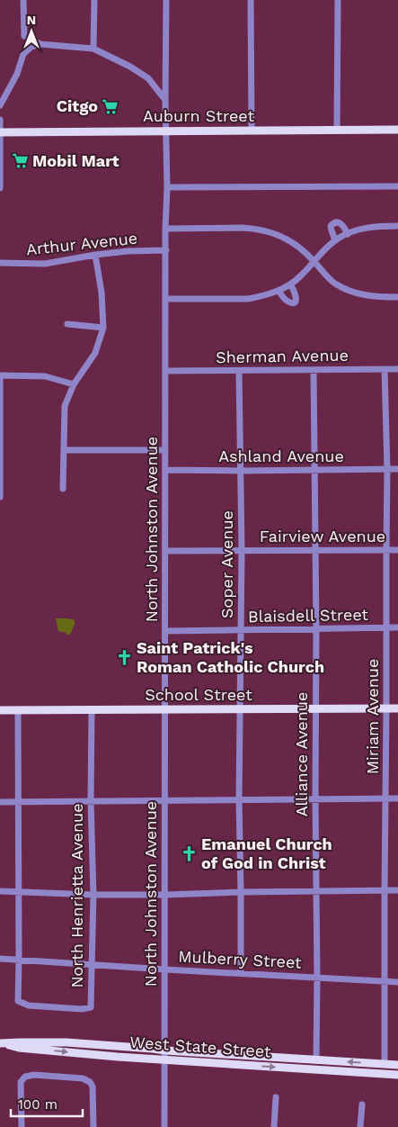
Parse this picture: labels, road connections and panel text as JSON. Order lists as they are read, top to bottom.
{
  "streets": {
    "main road": ["Auburn Street", "School Street", "West State Street"],
    "street": [
      "Arthur Avenue",
      "Sherman Avenue",
      "Ashland Avenue",
      "North Johnston Avenue",
      "Fairview Avenue",
      "Soper Avenue",
      "Blaisdell Street",
      "Miriam Avenue",
      "Alliance Avenue",
      "North Henrietta Avenue",
      "Mulberry Street"
    ]
  },
  "crossings": [
    ["Auburn Street", "North Johnston Avenue"],
    ["Arthur Avenue", "North Johnston Avenue"],
    ["Sherman Avenue", "North Johnston Avenue"],
    ["Sherman Avenue", "Soper Avenue"],
    ["Sherman Avenue", "Miriam Avenue"],
    ["Sherman Avenue", "Alliance Avenue"],
    ["Ashland Avenue", "North Johnston Avenue"],
    ["Ashland Avenue", "Soper Avenue"],
    ["Ashland Avenue", "Miriam Avenue"],
    ["Ashland Avenue", "Alliance Avenue"],
    ["North Johnston Avenue", "Fairview Avenue"],
    ["North Johnston Avenue", "Blaisdell Street"],
    ["North Johnston Avenue", "School Street"],
    ["North Johnston Avenue", "Mulberry Street"],
    ["North Johnston Avenue", "West State Street"],
    ["Fairview Avenue", "Soper Avenue"],
    ["Fairview Avenue", "Miriam Avenue"],
    ["Fairview Avenue", "Alliance Avenue"],
    ["Soper Avenue", "Blaisdell Street"],
    ["Soper Avenue", "School Street"],
    ["Soper Avenue", "Mulberry Street"],
    ["Blaisdell Street", "Miriam Avenue"],
    ["Blaisdell Street", "Alliance Avenue"],
    ["School Street", "Miriam Avenue"],
    ["School Street", "Alliance Avenue"],
    ["School Street", "North Henrietta Avenue"],
    ["Miriam Avenue", "Mulberry Street"],
    ["Miriam Avenue", "West State Street"],
    ["Alliance Avenue", "Mulberry Street"],
    ["Alliance Avenue", "West State Street"],
    ["North Henrietta Avenue", "Mulberry Street"]
  ],
  "places": {
    "supermarket": ["Citgo", "Mobil Mart"],
    "church": ["Saint Patrick's Roman Catholic Church", "Emanuel Church of God in Christ"]
  },
  "scale_bar": "100 m",
  "north": "top"
}
